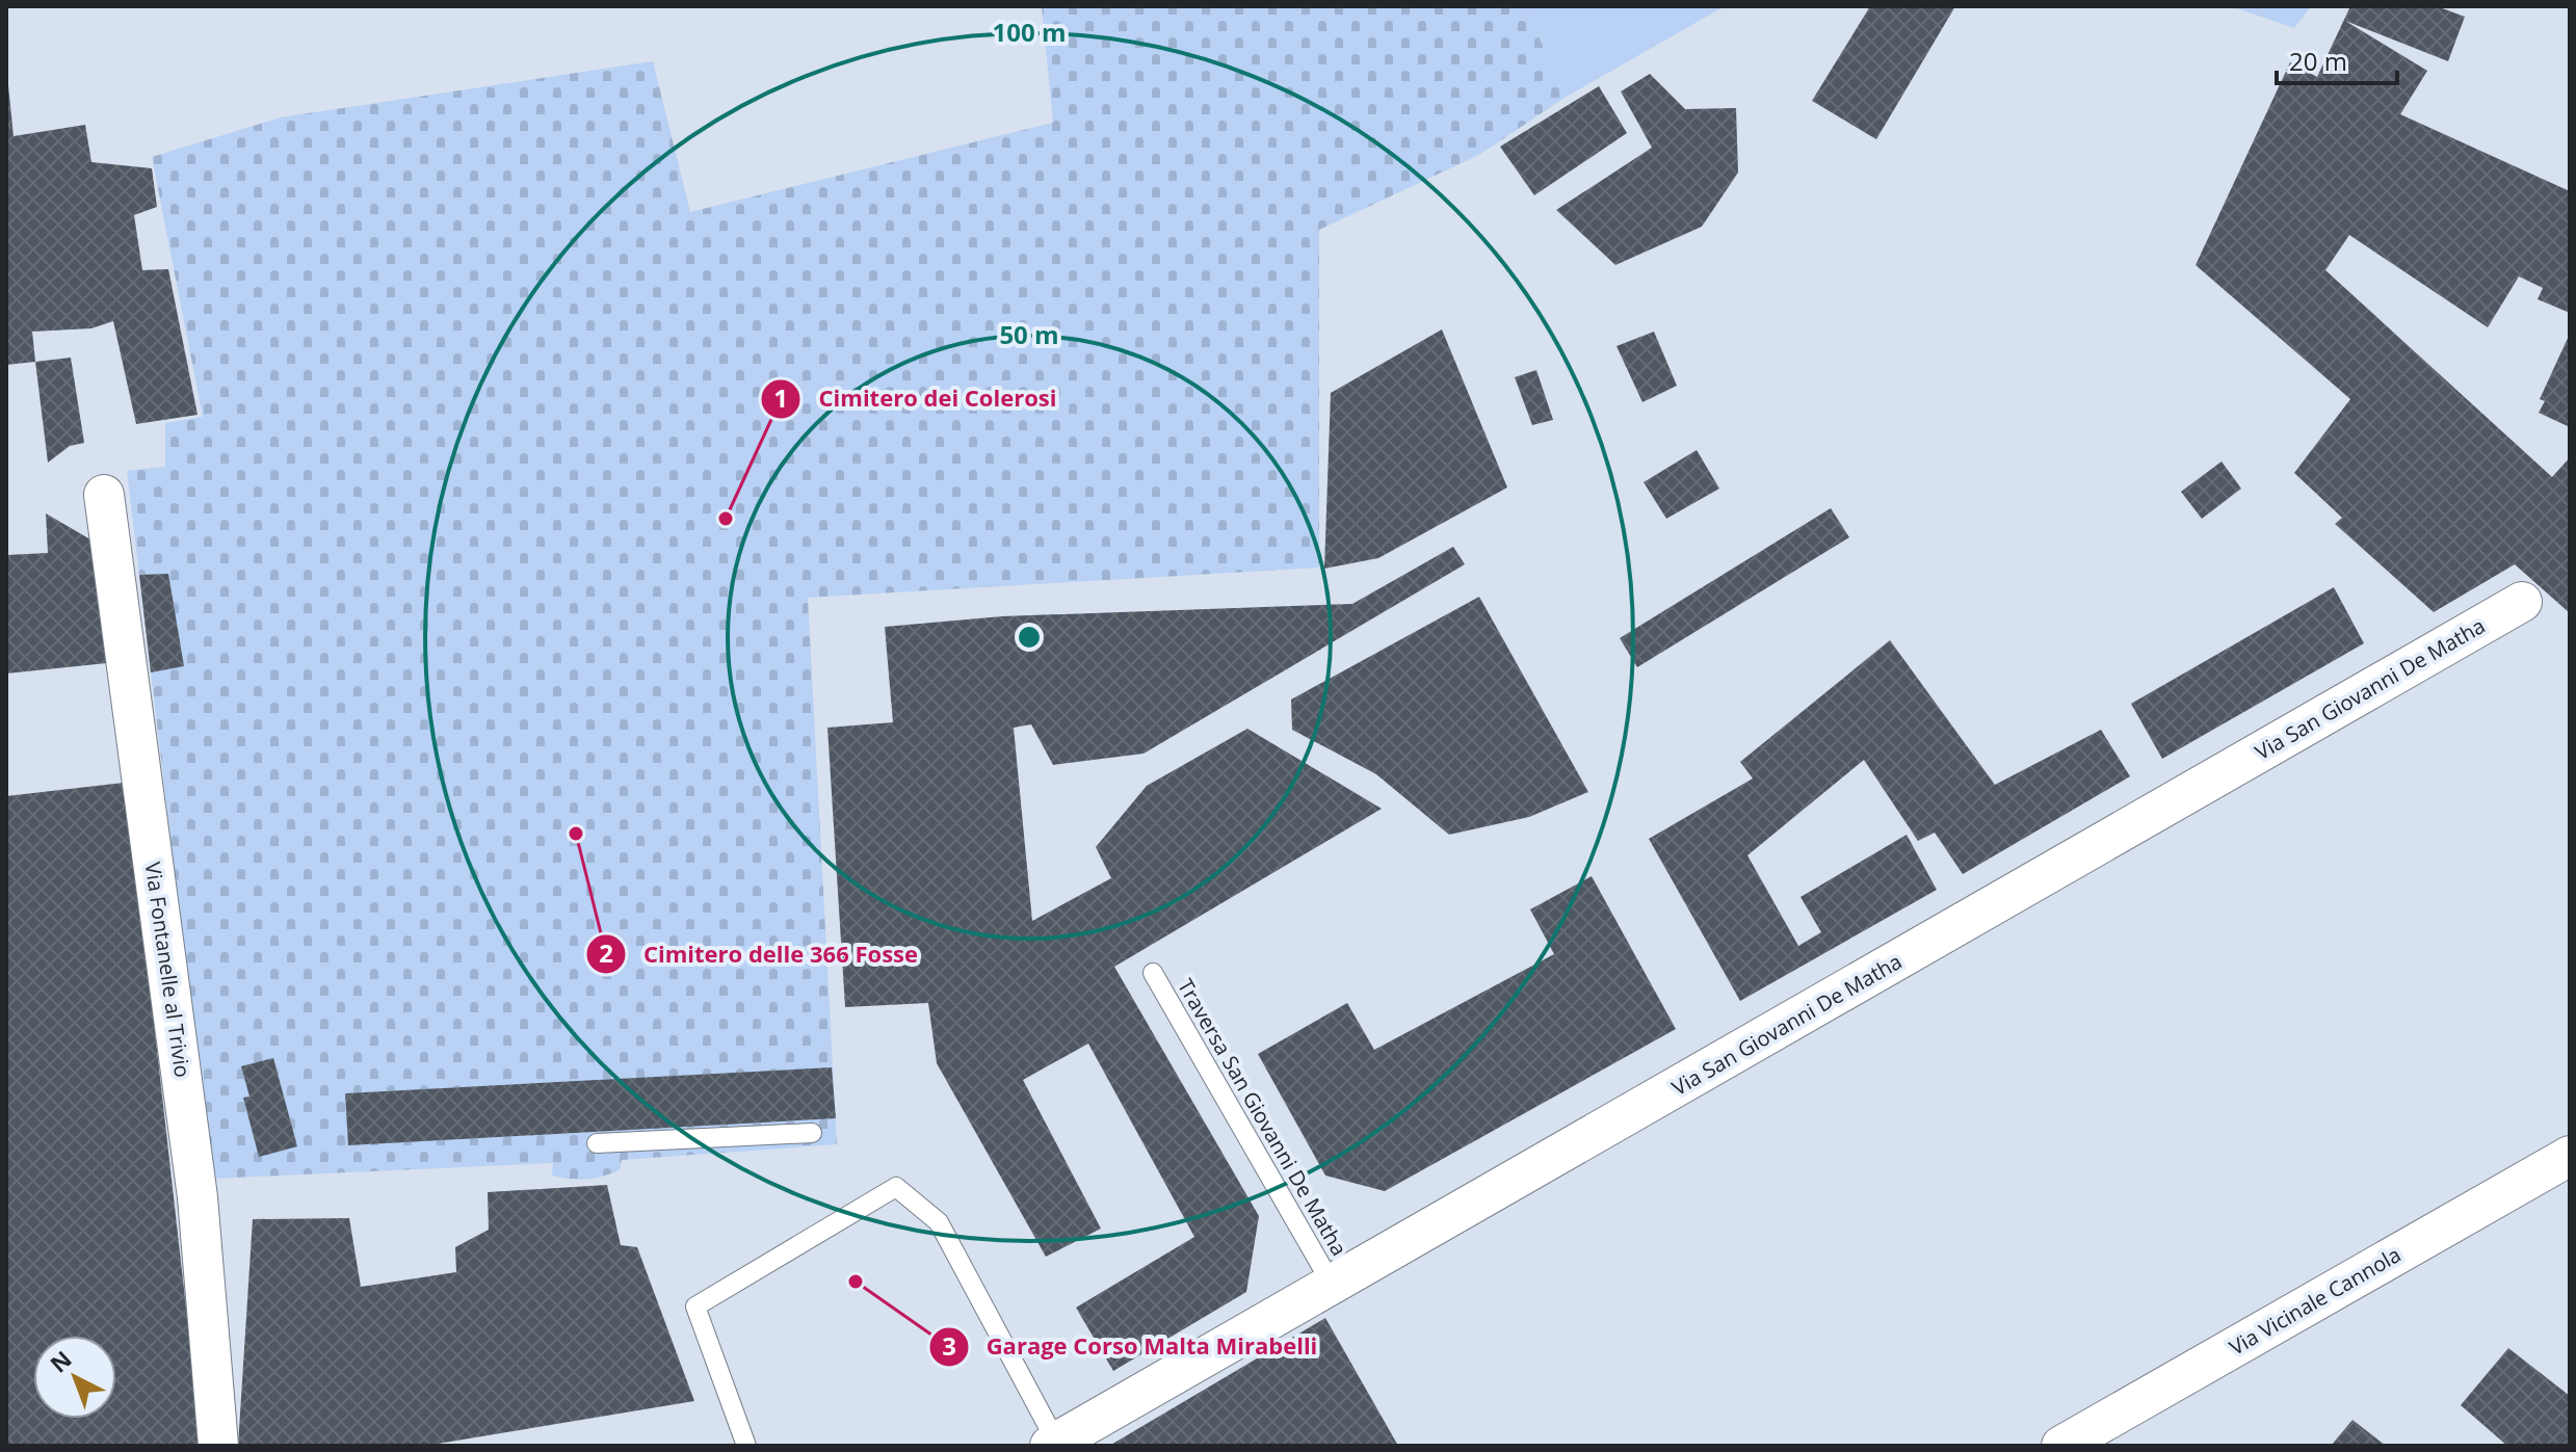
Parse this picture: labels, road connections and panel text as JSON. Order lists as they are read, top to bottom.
{
  "streets": {
    "street": ["Via San Giovanni De Matha", "Via Fontanelle al Trivio", "Via Vicinale Cannola"],
    "lane": ["Traversa San Giovanni De Matha"]
  },
  "crossings": [
    ["Via San Giovanni De Matha", "Traversa San Giovanni De Matha"]
  ],
  "places": ["Cimitero dei Colerosi", "Cimitero delle 366 Fosse", "Garage Corso Malta Mirabelli"],
  "scale_bar": "20 m",
  "north": "top left",
  "rings": ["100 m", "50 m"]
}
